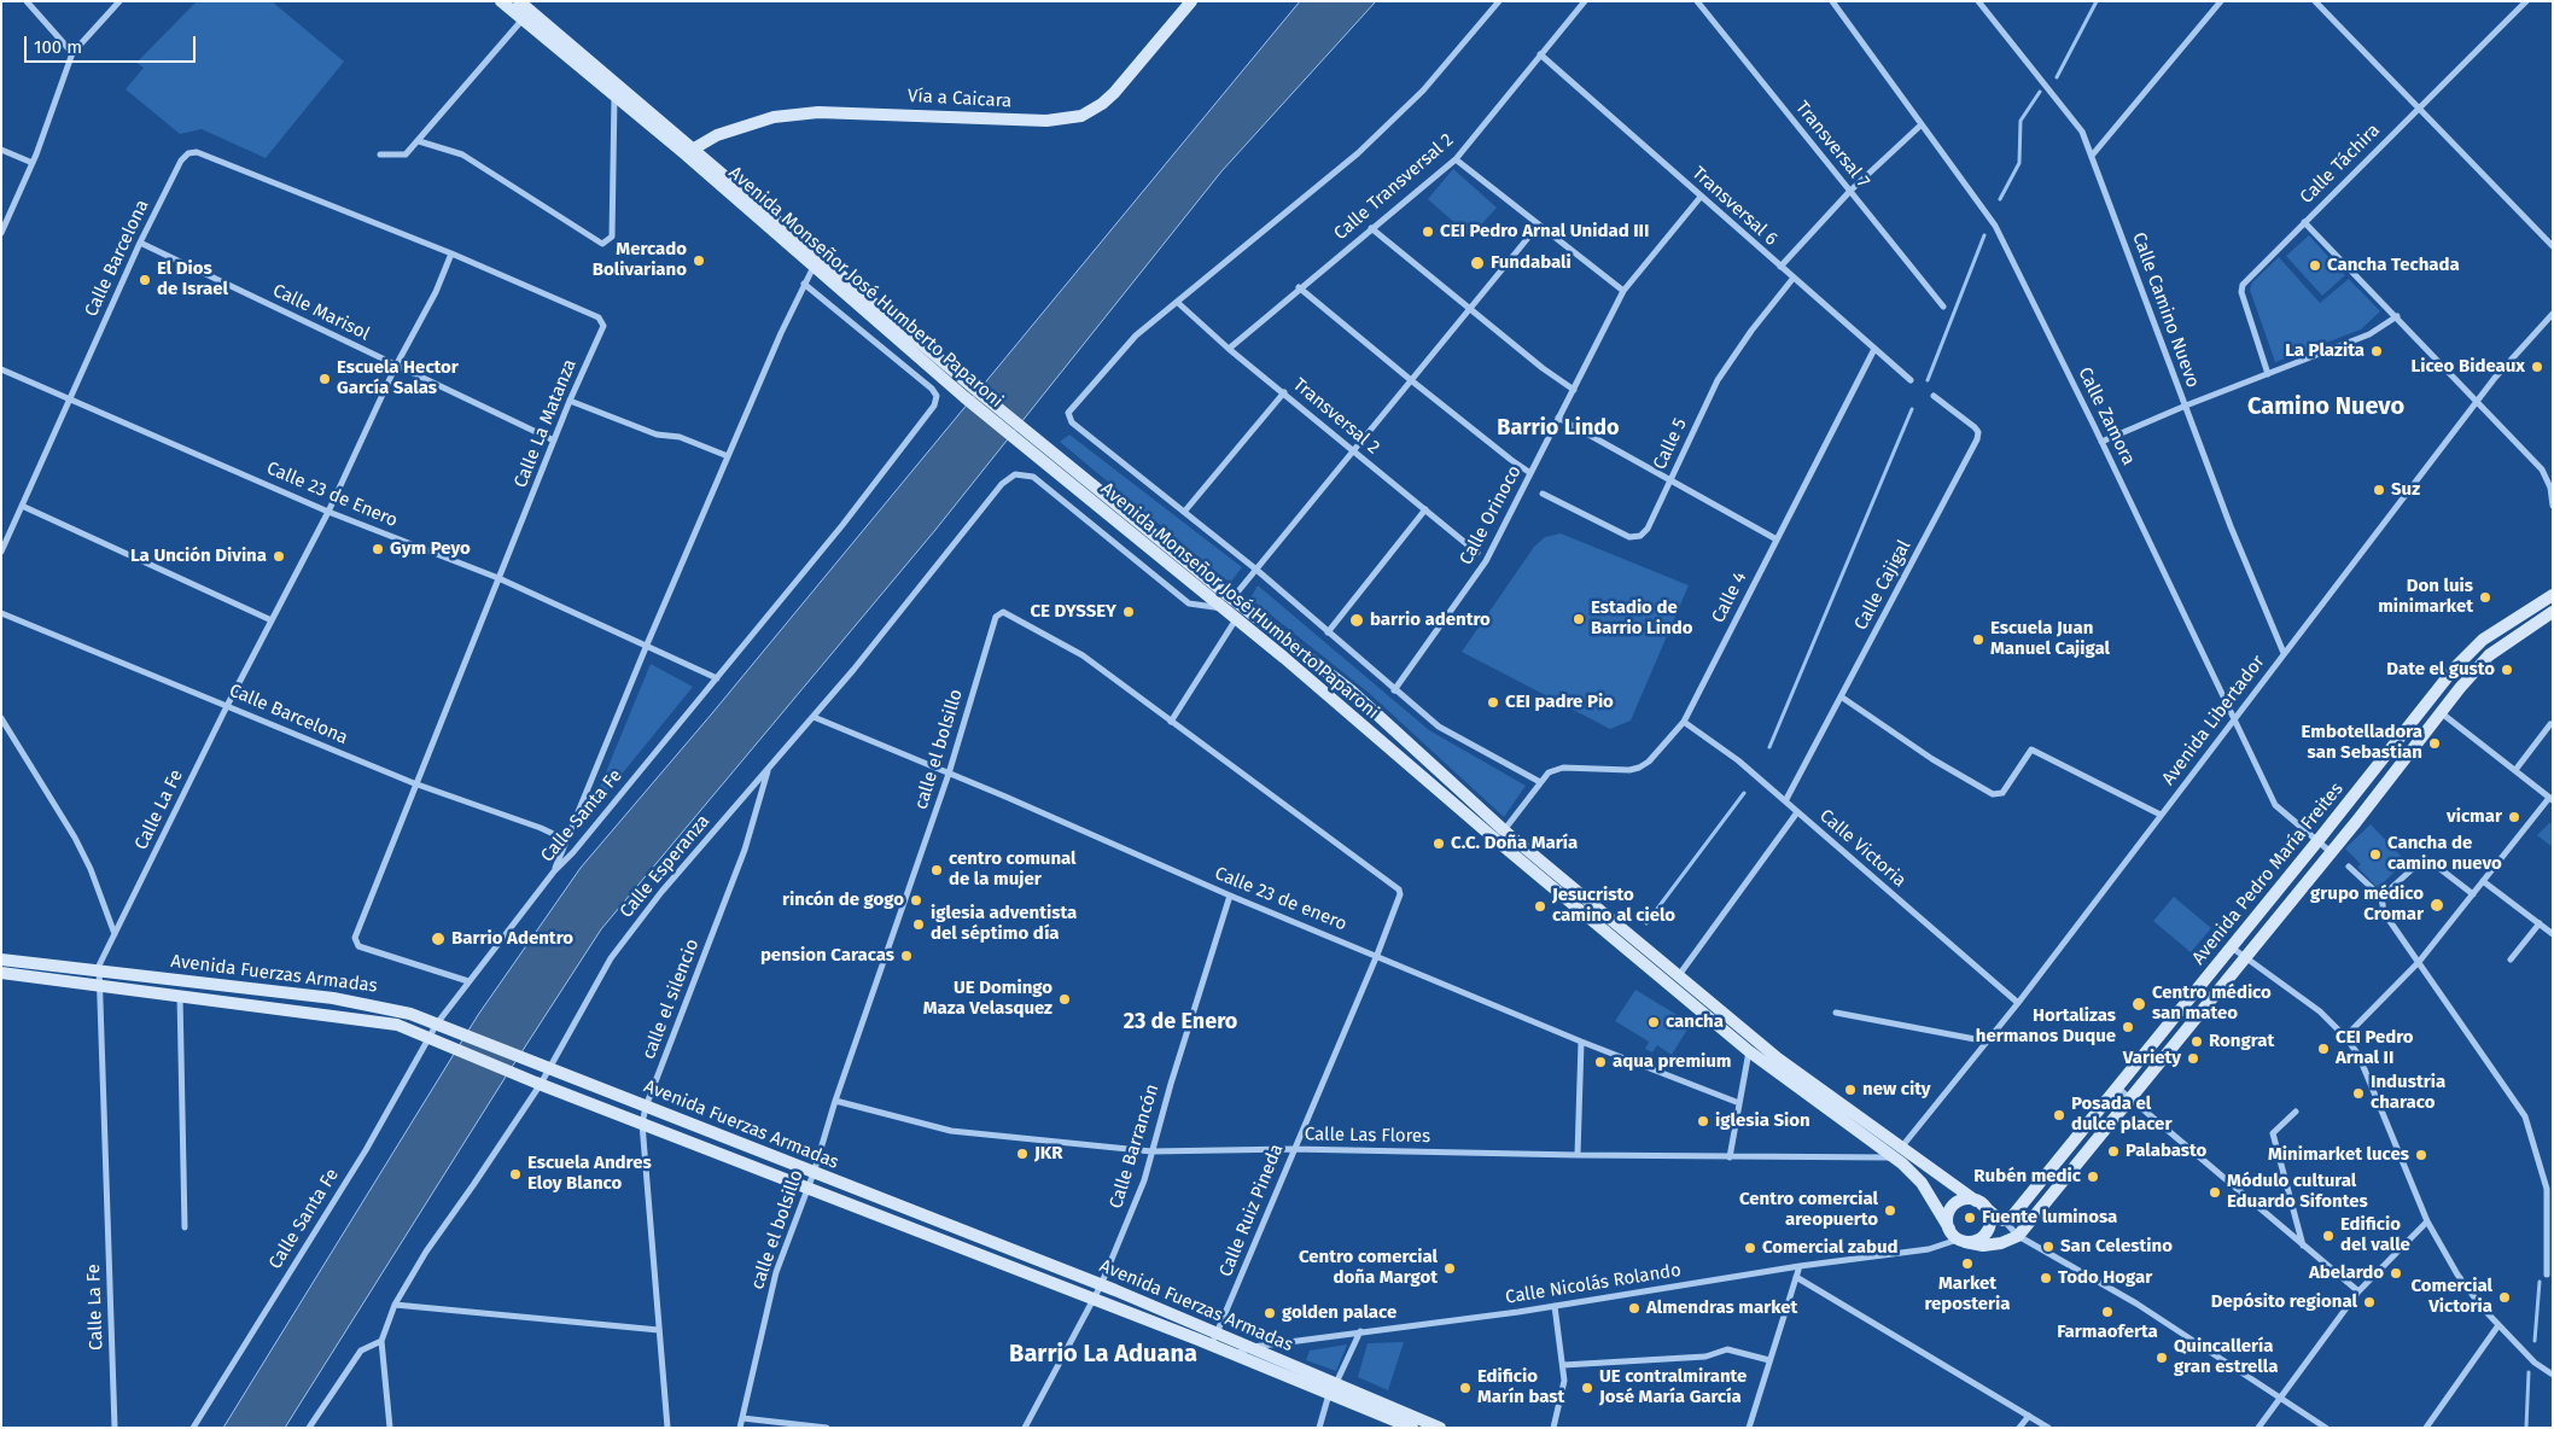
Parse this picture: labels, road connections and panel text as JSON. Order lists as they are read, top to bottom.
{
  "streets": {
    "street": [
      "Vía a Caicara",
      "Transversal 7",
      "Calle Táchira",
      "Calle Transversal 2",
      "Transversal 6",
      "Calle Barcelona",
      "Avenida Monseñor José Humberto Paparoni",
      "Calle Camino Nuevo",
      "Calle Marisol",
      "Transversal 2",
      "Calle Zamora",
      "Calle La Matanza",
      "Calle 5",
      "Calle 23 de Enero",
      "Calle Orinoco",
      "Calle Cajigal",
      "Calle 4",
      "Avenida Libertador",
      "calle el bolsillo",
      "Calle La Fe",
      "Calle Santa Fe",
      "Calle Victoria",
      "Calle Esperanza",
      "Avenida Pedro María Freites",
      "Calle 23 de enero",
      "Avenida Fuerzas Armadas",
      "calle el silencio",
      "Calle Las Flores",
      "Calle Barrancón",
      "Calle Ruiz Pineda",
      "Calle Nicolás Rolando"
    ]
  },
  "crossings": [
    ["Vía a Caicara", "Avenida Monseñor José Humberto Paparoni"],
    ["Calle Transversal 2", "Transversal 6"],
    ["Calle Transversal 2", "Transversal 2"],
    ["Transversal 6", "Calle 5"],
    ["Transversal 6", "Calle Orinoco"],
    ["Transversal 6", "Calle 4"],
    ["Calle Barcelona", "Calle Marisol"],
    ["Calle Barcelona", "Calle La Matanza"],
    ["Calle Barcelona", "Calle 23 de Enero"],
    ["Calle Barcelona", "Calle La Fe"],
    ["Avenida Monseñor José Humberto Paparoni", "Calle 4"],
    ["Avenida Monseñor José Humberto Paparoni", "Avenida Libertador"],
    ["Avenida Monseñor José Humberto Paparoni", "Calle Esperanza"],
    ["Avenida Monseñor José Humberto Paparoni", "Avenida Pedro María Freites"],
    ["Avenida Monseñor José Humberto Paparoni", "Calle Las Flores"],
    ["Avenida Monseñor José Humberto Paparoni", "Calle Nicolás Rolando"],
    ["Calle Camino Nuevo", "Avenida Libertador"],
    ["Calle Marisol", "Calle La Matanza"],
    ["Calle Marisol", "Calle La Fe"],
    ["Calle Zamora", "Avenida Libertador"],
    ["Calle Zamora", "Avenida Pedro María Freites"],
    ["Calle La Matanza", "Calle 23 de Enero"],
    ["Calle La Matanza", "Calle La Fe"],
    ["Calle La Matanza", "Calle Santa Fe"],
    ["Calle 23 de Enero", "Calle La Fe"],
    ["Calle 23 de Enero", "Calle Santa Fe"],
    ["Calle Cajigal", "Calle Victoria"],
    ["Calle 4", "Calle Victoria"],
    ["Avenida Libertador", "Calle Victoria"],
    ["Avenida Libertador", "Calle Las Flores"],
    ["calle el bolsillo", "Calle 23 de enero"],
    ["calle el bolsillo", "Avenida Fuerzas Armadas"],
    ["calle el bolsillo", "Calle Las Flores"],
    ["calle el bolsillo", "Calle Ruiz Pineda"],
    ["Calle La Fe", "Avenida Fuerzas Armadas"],
    ["Calle Santa Fe", "Avenida Fuerzas Armadas"],
    ["Calle Esperanza", "Calle 23 de enero"],
    ["Calle Esperanza", "Avenida Fuerzas Armadas"],
    ["Calle Esperanza", "calle el silencio"],
    ["Calle 23 de enero", "Calle Barrancón"],
    ["Calle 23 de enero", "Calle Ruiz Pineda"],
    ["Avenida Fuerzas Armadas", "calle el silencio"],
    ["Avenida Fuerzas Armadas", "Calle Barrancón"],
    ["Avenida Fuerzas Armadas", "Calle Ruiz Pineda"],
    ["Avenida Fuerzas Armadas", "Calle Nicolás Rolando"],
    ["Calle Las Flores", "Calle Barrancón"],
    ["Calle Las Flores", "Calle Ruiz Pineda"]
  ],
  "districts": [
    "Camino Nuevo",
    "Barrio Lindo",
    "23 de Enero",
    "Barrio La Aduana"
  ],
  "places": [
    "CEI Pedro Arnal Unidad III",
    "Mercado Bolivariano",
    "Fundabali",
    "Cancha Techada",
    "El Dios de Israel",
    "La Plazita",
    "Liceo Bideaux",
    "Escuela Hector García Salas",
    "Suz",
    "Gym Peyo",
    "La Unción Divina",
    "Don luis minimarket",
    "CE DYSSEY",
    "Estadio de Barrio Lindo",
    "barrio adentro",
    "Escuela Juan Manuel Cajigal",
    "Date el gusto",
    "CEI padre Pio",
    "Embotelladora san Sebastian",
    "vicmar",
    "C.C. Doña María",
    "Cancha de camino nuevo",
    "centro comunal de la mujer",
    "rincón de gogo",
    "grupo médico Cromar",
    "Jesucristo camino al cielo",
    "iglesia adventista del séptimo día",
    "Barrio Adentro",
    "pension Caracas",
    "UE Domingo Maza Velasquez",
    "Centro médico san mateo",
    "cancha",
    "Hortalizas hermanos Duque",
    "Rongrat",
    "CEI Pedro Arnal II",
    "Variety",
    "aqua premium",
    "new city",
    "Industria characo",
    "Posada el dulce placer",
    "iglesia Sion",
    "Palabasto",
    "JKR",
    "Minimarket luces",
    "Escuela Andres Eloy Blanco",
    "Rubén medic",
    "Módulo cultural Eduardo Sifontes",
    "Centro comercial areopuerto",
    "Fuente luminosa",
    "Edificio del valle",
    "San Celestino",
    "Comercial zabud",
    "Market reposteria",
    "Centro comercial doña Margot",
    "Abelardo",
    "Todo Hogar",
    "Comercial Victoria",
    "Depósito regional",
    "Almendras market",
    "Farmaoferta",
    "golden palace",
    "Quincallería gran estrella",
    "Edificio Marín bast",
    "UE contralmirante José María García"
  ],
  "scale_bar": "100 m"
}
